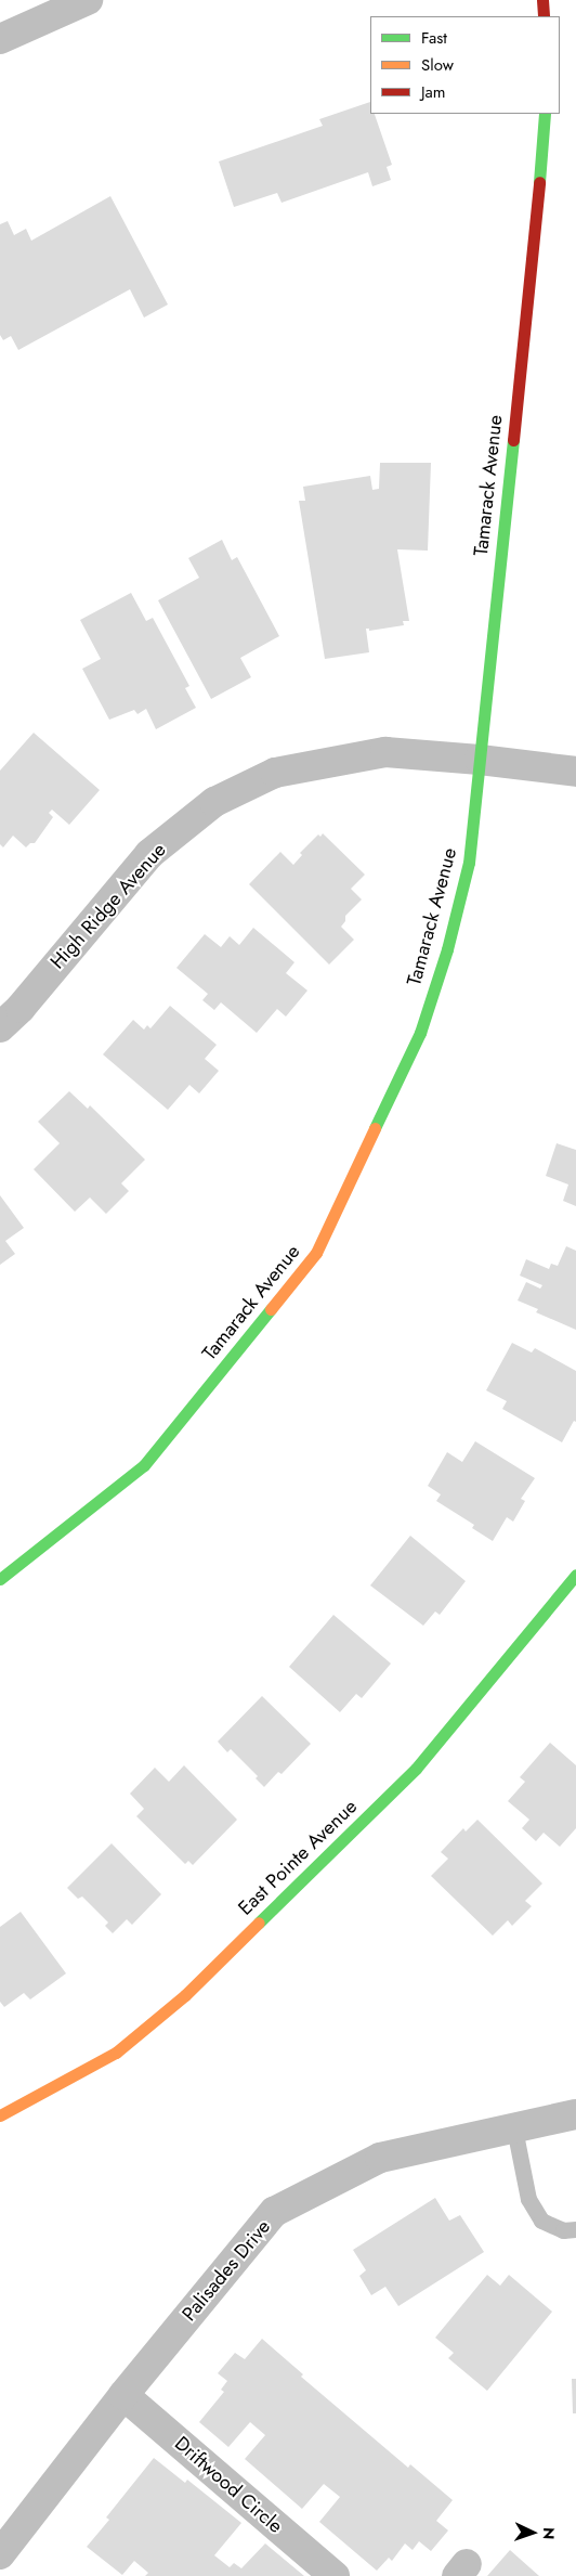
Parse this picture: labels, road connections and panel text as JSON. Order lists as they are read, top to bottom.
{
  "streets": {
    "main road": ["Tamarack Avenue", "East Pointe Avenue"],
    "street": ["High Ridge Avenue", "Palisades Drive", "Driftwood Circle"]
  },
  "crossings": [
    ["Tamarack Avenue", "High Ridge Avenue"],
    ["Palisades Drive", "Driftwood Circle"]
  ],
  "legend": ["Fast", "Slow", "Jam"],
  "north": "right"
}
